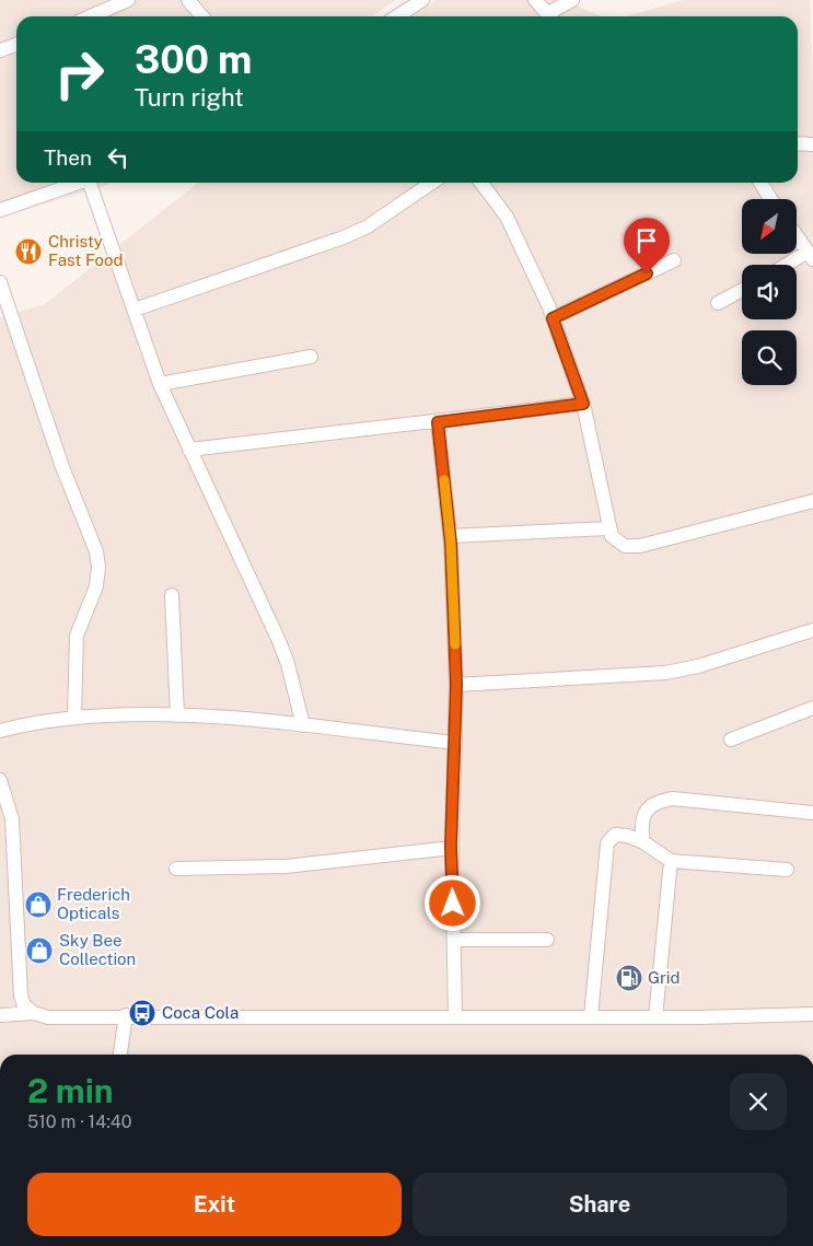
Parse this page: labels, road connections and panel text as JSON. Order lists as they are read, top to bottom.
{
  "places": {
    "restaurant": ["Christy Fast Food"],
    "shop": ["Frederich Opticals", "Sky Bee Collection"],
    "fuel station": ["Grid"],
    "bus stop": ["Coca Cola"]
  },
  "north": "bottom left",
  "page": {
    "turn": ["300 m", "Turn right"],
    "then": "Then",
    "heading": ["2 min", "510 m · 14:40"],
    "buttons": ["Exit", "Share"]
  }
}
